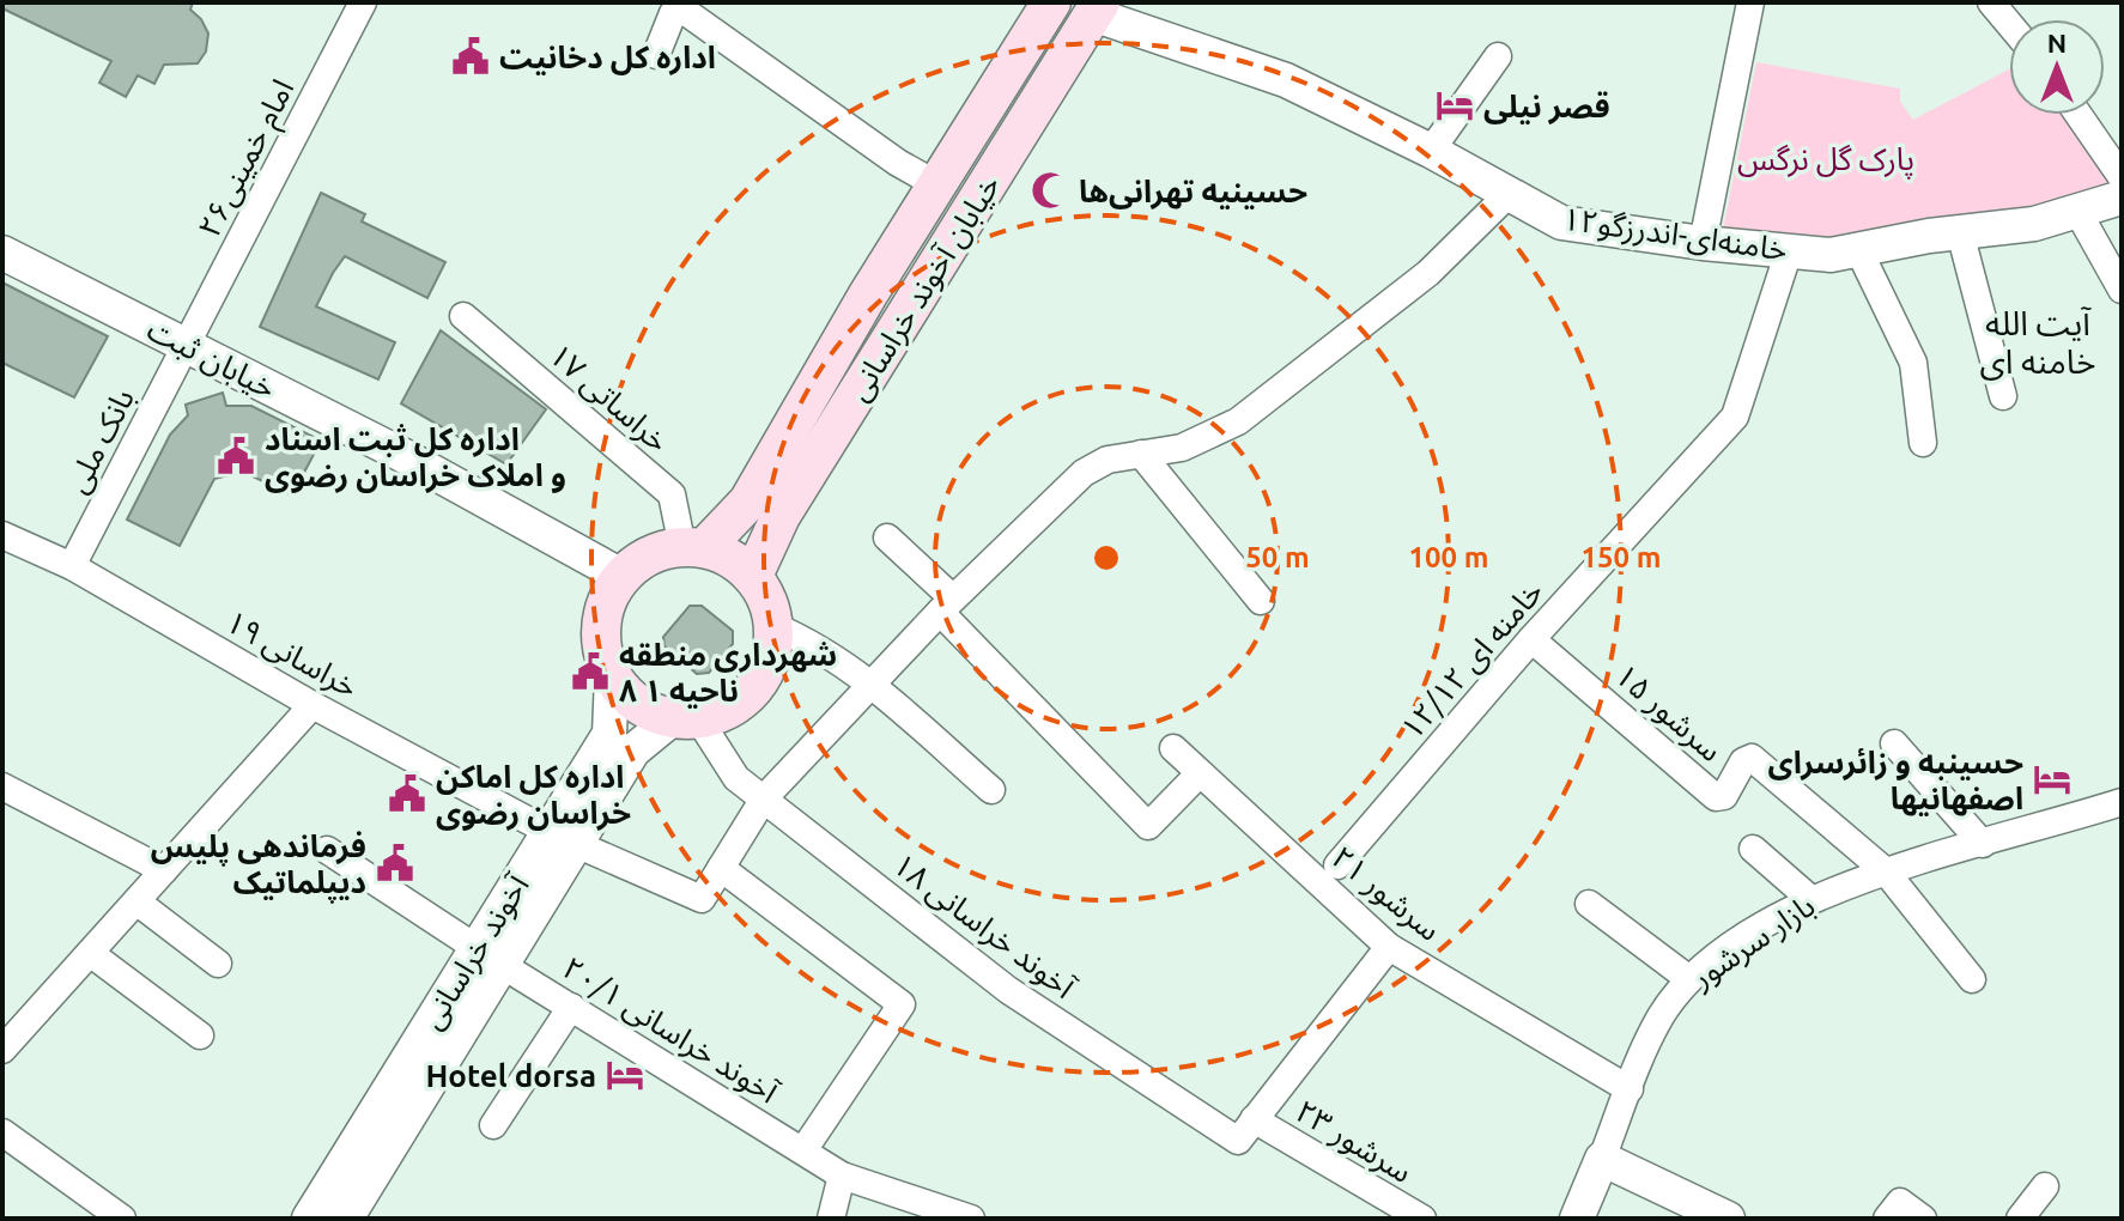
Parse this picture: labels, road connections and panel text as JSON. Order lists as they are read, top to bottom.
{
  "streets": {
    "main road": ["خیابان آخوند خراسانی"],
    "street": [
      "امام خمینی۲۶",
      "خامنه‌ای-اندرزگو۱۲",
      "خیابان ثبت",
      "خراساتی ۱۷",
      "بانک ملی",
      "خراسانی ۱۹",
      "خامنه ای ۱۲/۱۲",
      "سرشور ۱۵",
      "سرشور ۲۱",
      "آخوند خراسانی ۱۸",
      "بازار سرشور",
      "آخوند خراسانی",
      "آخوند خراسانی ۲۰/۱",
      "سرشور ۲۳"
    ]
  },
  "crossings": [
    ["امام خمینی۲۶", "خیابان ثبت"],
    ["امام خمینی۲۶", "بانک ملی"],
    ["خامنه‌ای-اندرزگو۱۲", "خیابان آخوند خراسانی"],
    ["خامنه‌ای-اندرزگو۱۲", "خامنه ای ۱۲/۱۲"],
    ["خیابان آخوند خراسانی", "خیابان ثبت"],
    ["خیابان آخوند خراسانی", "خراساتی ۱۷"],
    ["خیابان آخوند خراسانی", "آخوند خراسانی ۱۸"],
    ["خیابان آخوند خراسانی", "آخوند خراسانی"],
    ["خیابان ثبت", "خراساتی ۱۷"],
    ["خیابان ثبت", "بانک ملی"],
    ["خیابان ثبت", "آخوند خراسانی ۱۸"],
    ["خیابان ثبت", "آخوند خراسانی"],
    ["خراساتی ۱۷", "آخوند خراسانی ۱۸"],
    ["خراساتی ۱۷", "آخوند خراسانی"],
    ["بانک ملی", "خراسانی ۱۹"],
    ["خراسانی ۱۹", "آخوند خراسانی"],
    ["خامنه ای ۱۲/۱۲", "سرشور ۱۵"],
    ["سرشور ۱۵", "بازار سرشور"],
    ["سرشور ۲۱", "بازار سرشور"],
    ["آخوند خراسانی ۱۸", "آخوند خراسانی"],
    ["آخوند خراسانی ۱۸", "سرشور ۲۳"],
    ["آخوند خراسانی", "آخوند خراسانی ۲۰/۱"]
  ],
  "districts": ["آیت الله خامنه ای"],
  "parks": ["پارک گل نرگس"],
  "places": {
    "public building": [
      "اداره کل دخانیت",
      "اداره کل ثبت اسناد و املاک خراسان رضوی",
      "شهرداری منطقه ۸ ناحیه ۱",
      "اداره کل اماکن خراسان رضوی",
      "فرماندهی پلیس دیپلماتیک"
    ],
    "hotel": ["قصر نیلی", "حسینبه و زائرسرای اصفهانیها", "Hotel dorsa"],
    "mosque": ["حسینیه تهرانی‌ها"]
  },
  "north": "top",
  "rings": ["50 m", "100 m", "150 m"]
}
